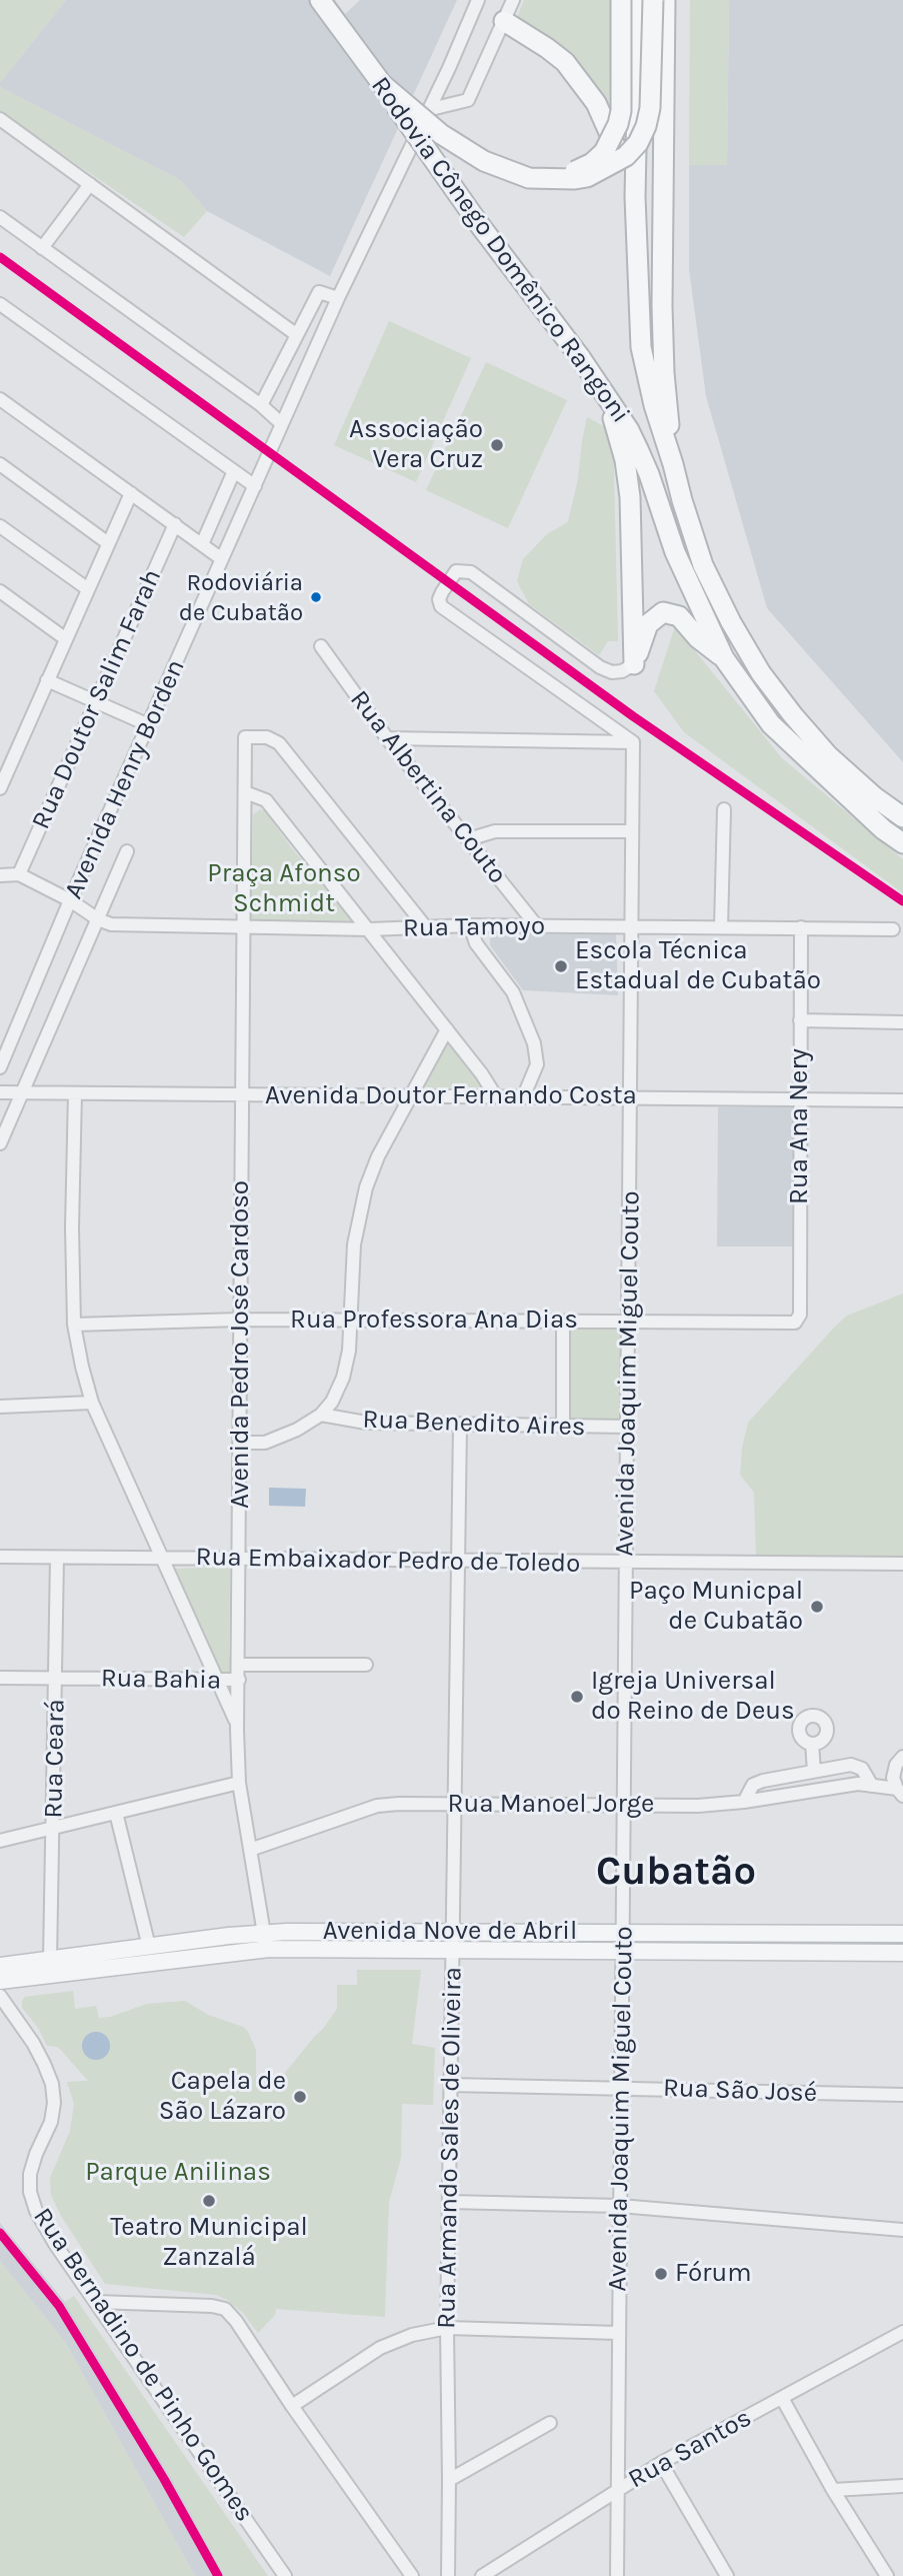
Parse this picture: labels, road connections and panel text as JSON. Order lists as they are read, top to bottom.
{
  "streets": {
    "highway": ["Rodovia Cônego Domênico Rangoni"],
    "main road": ["Avenida Nove de Abril"],
    "street": [
      "Rua Doutor Salim Farah",
      "Avenida Henry Borden",
      "Rua Albertina Couto",
      "Rua Tamoyo",
      "Avenida Doutor Fernando Costa",
      "Rua Ana Nery",
      "Rua Professora Ana Dias",
      "Avenida Pedro José Cardoso",
      "Avenida Joaquim Miguel Couto",
      "Rua Benedito Aires",
      "Rua Embaixador Pedro de Toledo",
      "Rua Bahia",
      "Rua Ceará",
      "Rua Manoel Jorge",
      "Rua São José",
      "Rua Armando Sales de Oliveira",
      "Rua Bernadino de Pinho Gomes",
      "Rua Santos"
    ]
  },
  "crossings": [
    ["Avenida Henry Borden", "Rua Tamoyo"],
    ["Avenida Henry Borden", "Avenida Doutor Fernando Costa"],
    ["Rua Albertina Couto", "Rua Tamoyo"],
    ["Rua Tamoyo", "Rua Ana Nery"],
    ["Rua Tamoyo", "Avenida Pedro José Cardoso"],
    ["Rua Tamoyo", "Avenida Joaquim Miguel Couto"],
    ["Avenida Doutor Fernando Costa", "Rua Ana Nery"],
    ["Avenida Doutor Fernando Costa", "Avenida Pedro José Cardoso"],
    ["Avenida Doutor Fernando Costa", "Avenida Joaquim Miguel Couto"],
    ["Rua Ana Nery", "Rua Professora Ana Dias"],
    ["Rua Professora Ana Dias", "Avenida Pedro José Cardoso"],
    ["Rua Professora Ana Dias", "Avenida Joaquim Miguel Couto"],
    ["Avenida Pedro José Cardoso", "Rua Embaixador Pedro de Toledo"],
    ["Avenida Pedro José Cardoso", "Rua Bahia"],
    ["Avenida Pedro José Cardoso", "Rua Manoel Jorge"],
    ["Avenida Pedro José Cardoso", "Avenida Nove de Abril"],
    ["Avenida Joaquim Miguel Couto", "Rua Benedito Aires"],
    ["Avenida Joaquim Miguel Couto", "Rua Embaixador Pedro de Toledo"],
    ["Avenida Joaquim Miguel Couto", "Rua Manoel Jorge"],
    ["Avenida Joaquim Miguel Couto", "Avenida Nove de Abril"],
    ["Avenida Joaquim Miguel Couto", "Rua São José"],
    ["Avenida Joaquim Miguel Couto", "Rua Santos"],
    ["Rua Benedito Aires", "Rua Armando Sales de Oliveira"],
    ["Rua Embaixador Pedro de Toledo", "Rua Ceará"],
    ["Rua Embaixador Pedro de Toledo", "Rua Armando Sales de Oliveira"],
    ["Rua Bahia", "Rua Ceará"],
    ["Rua Ceará", "Avenida Nove de Abril"],
    ["Rua Manoel Jorge", "Rua Armando Sales de Oliveira"],
    ["Avenida Nove de Abril", "Rua Armando Sales de Oliveira"],
    ["Rua São José", "Rua Armando Sales de Oliveira"]
  ],
  "districts": ["Cubatão"],
  "parks": ["Praça Afonso Schmidt", "Parque Anilinas"],
  "places": [
    "Associação Vera Cruz",
    "Rodoviária de Cubatão",
    "Escola Técnica Estadual de Cubatão",
    "Paço Municpal de Cubatão",
    "Igreja Universal do Reino de Deus",
    "Capela de São Lázaro",
    "Teatro Municipal Zanzalá",
    "Fórum"
  ]
}
